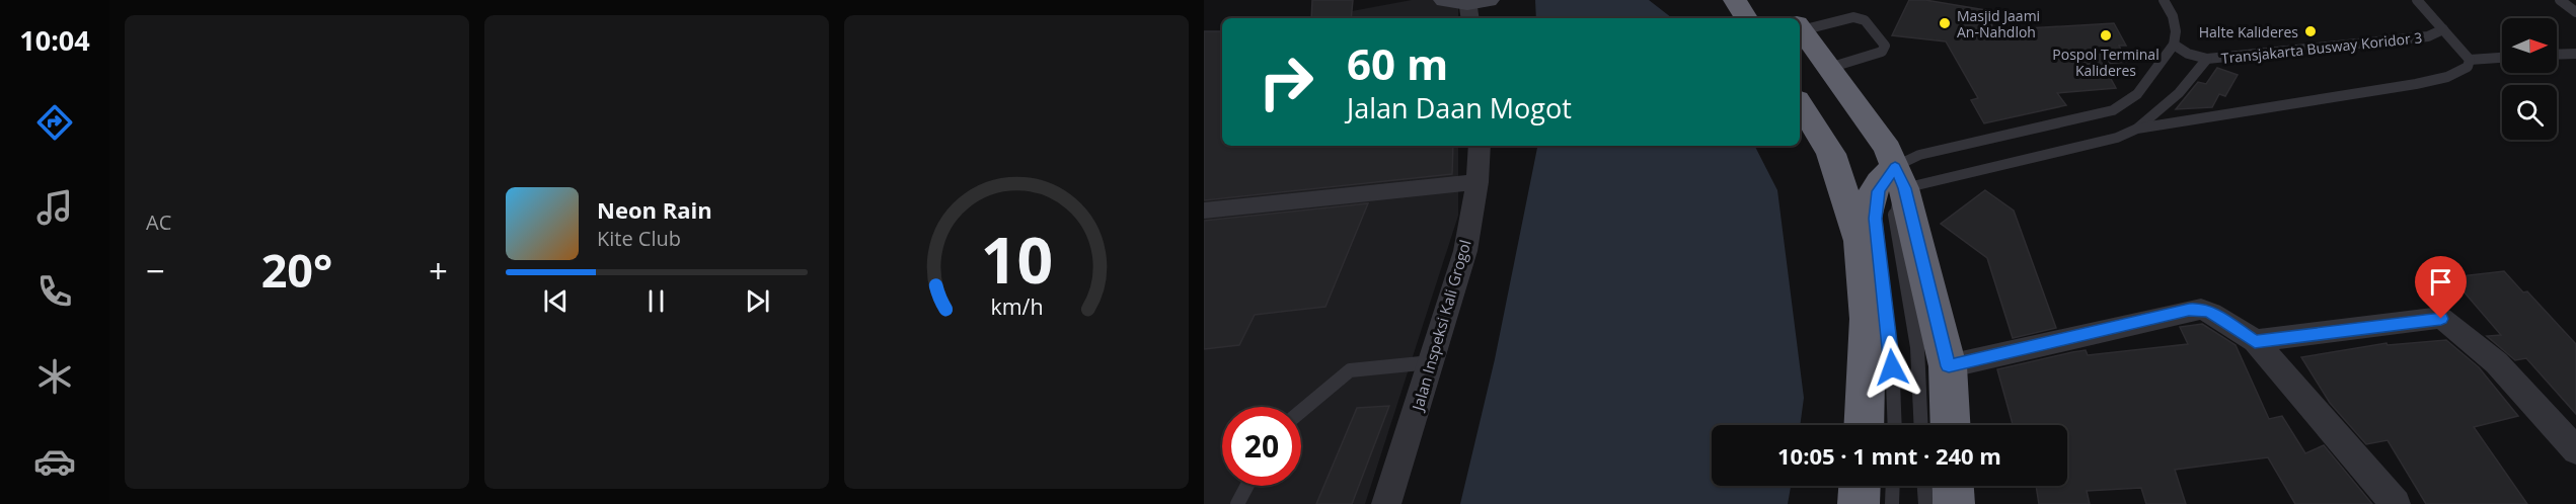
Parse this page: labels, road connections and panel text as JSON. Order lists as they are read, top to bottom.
{
  "streets": {
    "street": ["Jalan Inspeksi Kali Grogol"],
    "lane": ["Transjakarta Busway Koridor 3"]
  },
  "places": ["Masjid Jaami An-Nahdloh", "Halte Kalideres", "Pospol Terminal Kalideres"],
  "north": "right",
  "page": {
    "tabs": "10:04",
    "tile": "AC",
    "turn": ["60 m", "Jalan Daan Mogot"],
    "song": ["Neon Rain", "Kite Club"],
    "heat": ["−", "20°", "+"],
    "limit": "20",
    "trip": "10:05 · 1 mnt · 240 m",
    "gauge": ["10", "km/h"]
  }
}
